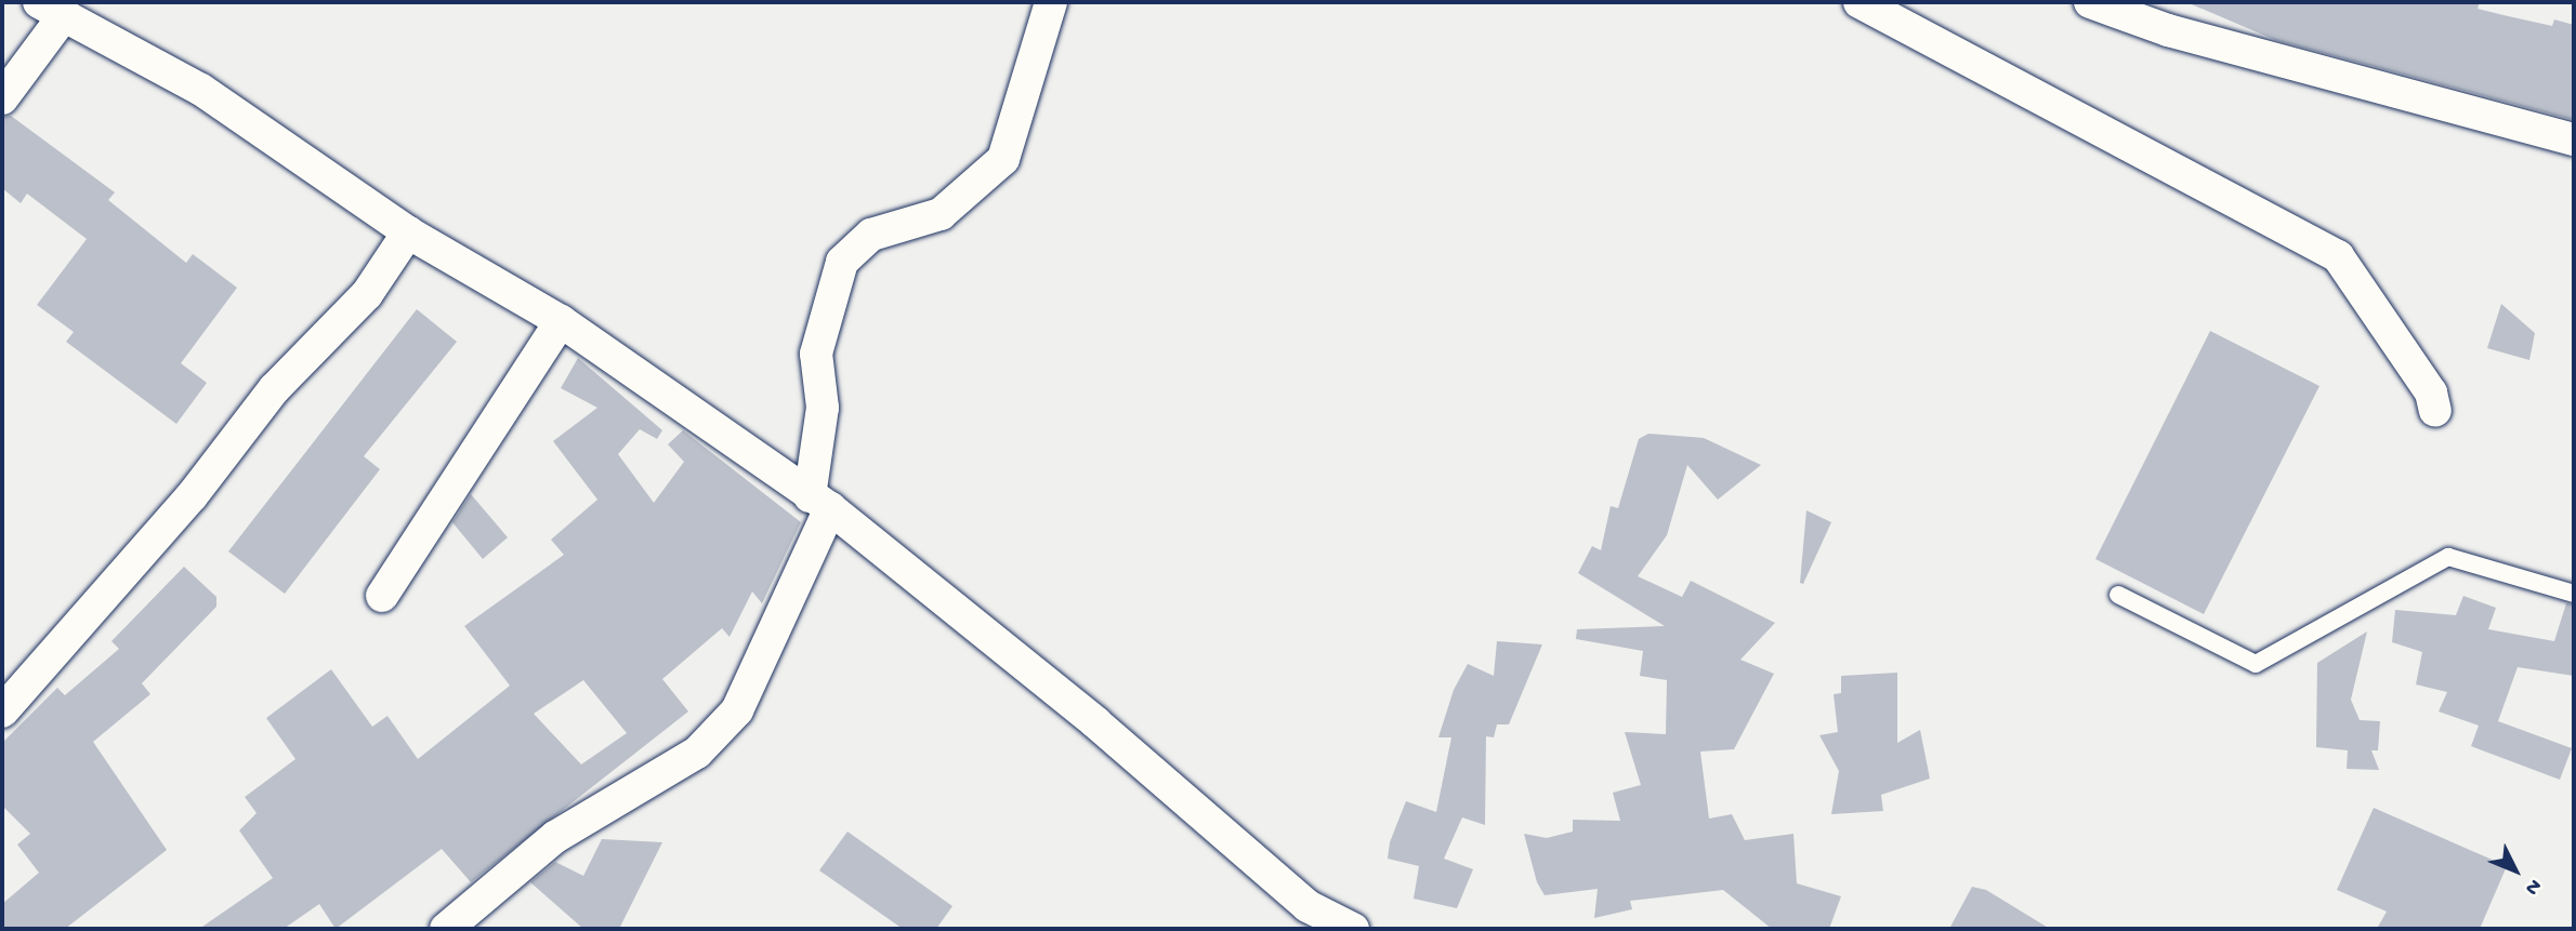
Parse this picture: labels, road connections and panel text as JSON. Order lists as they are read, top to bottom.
{
  "north": "bottom right"
}
